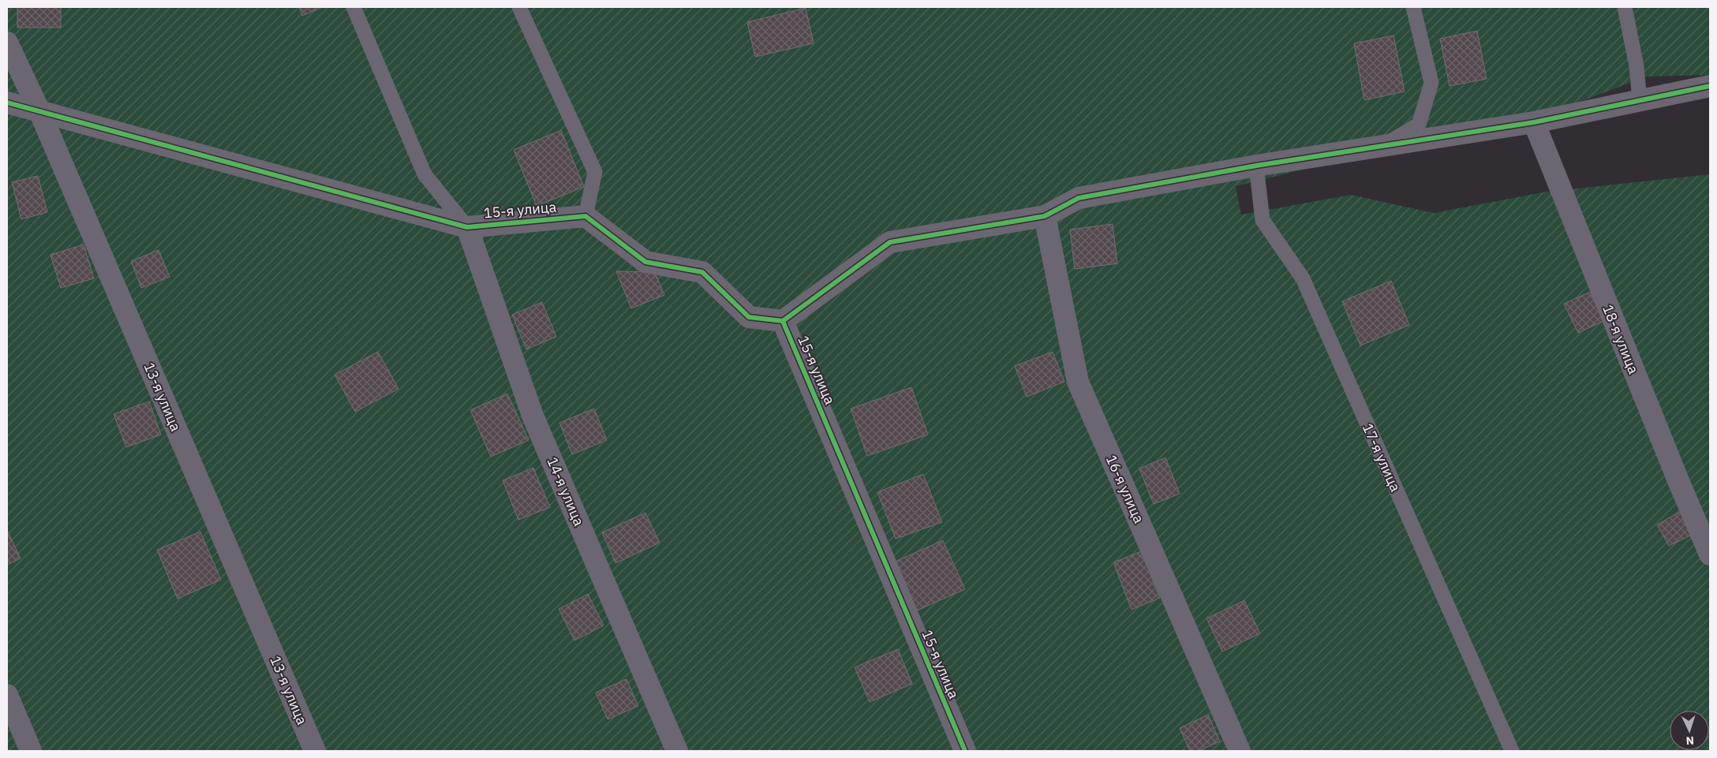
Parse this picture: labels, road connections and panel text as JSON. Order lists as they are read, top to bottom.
{
  "streets": {
    "street": [
      "15-я улица",
      "18-я улица",
      "13-я улица",
      "16-я улица",
      "14-я улица"
    ],
    "lane": ["17-я улица"]
  },
  "crossings": [
    ["15-я улица", "14-я улица"]
  ],
  "north": "bottom"
}
